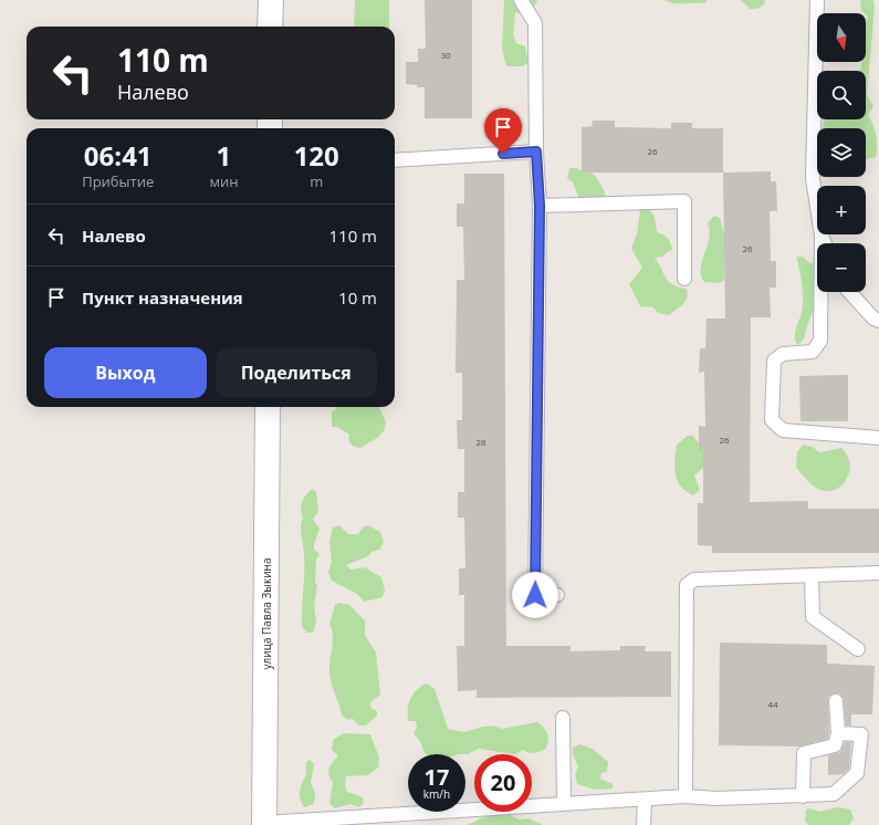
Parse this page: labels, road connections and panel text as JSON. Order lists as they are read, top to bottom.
{
  "streets": {
    "main road": ["улица Павла Зыкина"]
  },
  "house_numbers": [
    "30",
    "26",
    "26",
    "26",
    "28",
    "44"
  ],
  "north": "bottom",
  "page": {
    "map_buttons": ["+", "−"],
    "turn": ["110 m", "Налево"],
    "eta": [
      "06:41",
      "Прибытие",
      "1",
      "мин",
      "120",
      "m"
    ],
    "list": [
      {
        "name": "Налево",
        "value": "110 m"
      },
      {
        "name": "Пункт назначения",
        "value": "10 m"
      }
    ],
    "buttons": ["Выход", "Поделиться"],
    "speed": "17 km/h",
    "limit": "20"
  }
}
